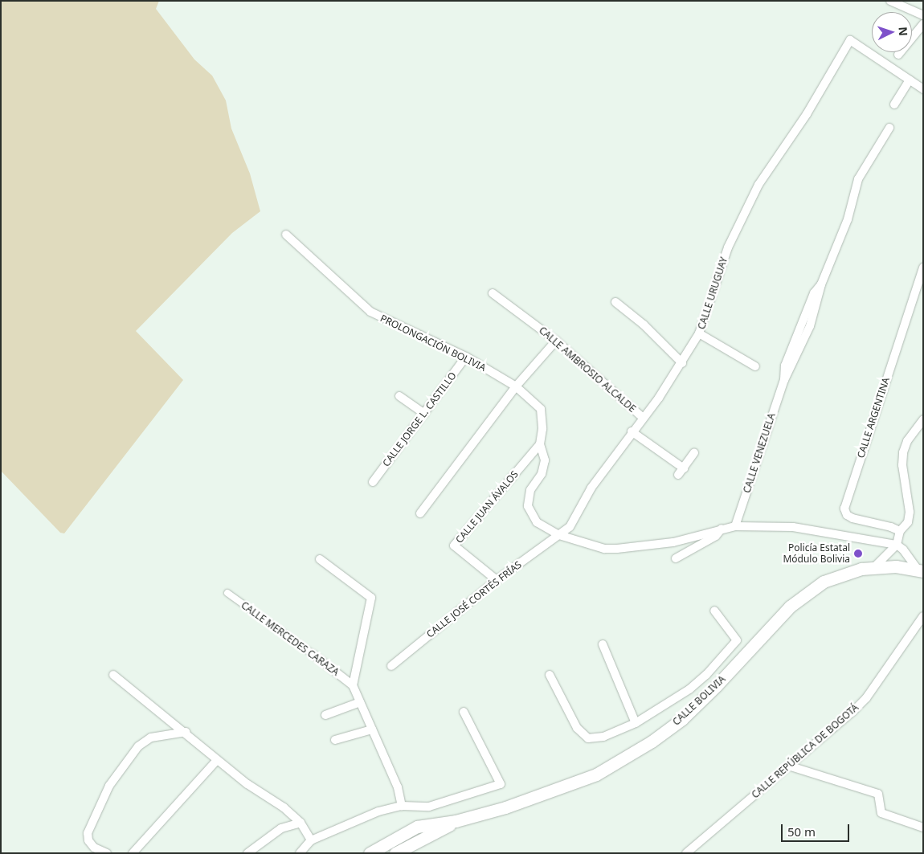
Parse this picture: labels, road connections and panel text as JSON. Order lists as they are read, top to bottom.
{
  "streets": {
    "main road": ["CALLE BOLIVIA"],
    "street": [
      "CALLE URUGUAY",
      "PROLONGACIÓN BOLIVIA",
      "CALLE AMBROSIO ALCALDE",
      "CALLE ARGENTINA",
      "CALLE JORGE L. CASTILLO",
      "CALLE VENEZUELA",
      "CALLE JUAN ÁVALOS",
      "CALLE JOSÉ CORTÉS FRÍAS",
      "CALLE MERCEDES CARAZA",
      "CALLE REPÚBLICA DE BOGOTÁ"
    ]
  },
  "crossings": [
    ["CALLE URUGUAY", "PROLONGACIÓN BOLIVIA"],
    ["CALLE URUGUAY", "CALLE AMBROSIO ALCALDE"],
    ["CALLE URUGUAY", "CALLE JOSÉ CORTÉS FRÍAS"],
    ["PROLONGACIÓN BOLIVIA", "CALLE JORGE L. CASTILLO"],
    ["PROLONGACIÓN BOLIVIA", "CALLE VENEZUELA"],
    ["PROLONGACIÓN BOLIVIA", "CALLE JUAN ÁVALOS"],
    ["PROLONGACIÓN BOLIVIA", "CALLE JOSÉ CORTÉS FRÍAS"],
    ["CALLE JUAN ÁVALOS", "CALLE JOSÉ CORTÉS FRÍAS"]
  ],
  "places": ["Policía Estatal Módulo Bolivia"],
  "scale_bar": "50 m",
  "north": "right"
}
